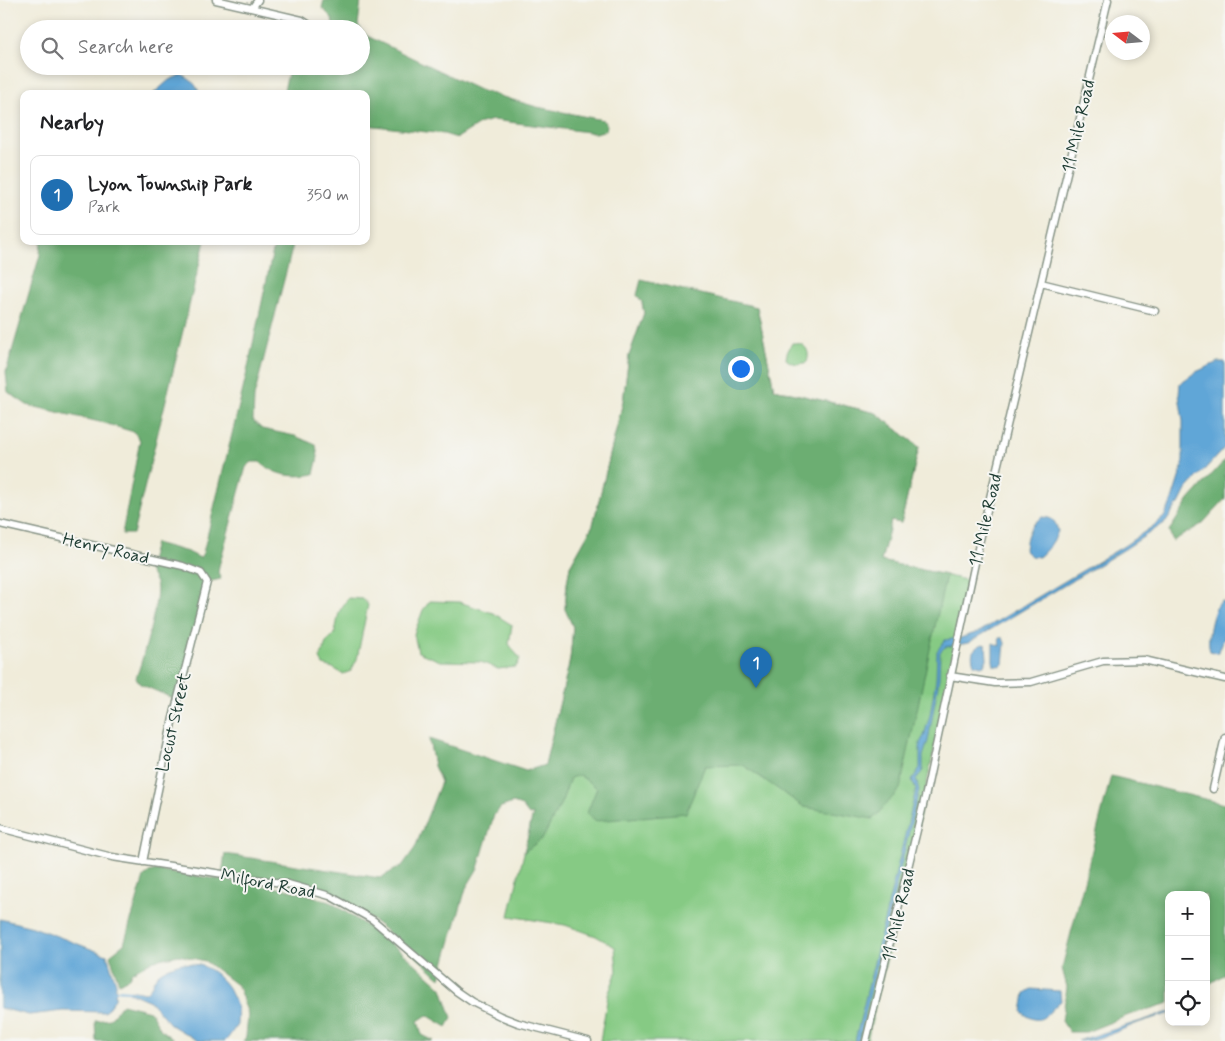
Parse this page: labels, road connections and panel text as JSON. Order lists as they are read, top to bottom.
{
  "streets": {
    "street": [
      "11 Mile Road",
      "Henry Road",
      "Locust Street",
      "Milford Road"
    ]
  },
  "crossings": [
    ["Henry Road", "Locust Street"],
    ["Locust Street", "Milford Road"]
  ],
  "north": "left",
  "page": {
    "search": "Search here",
    "heading": "Nearby",
    "list": [
      {
        "mark": "1",
        "name": "Lyon Township Park",
        "note": "Park",
        "value": "350 m"
      }
    ],
    "pins": "1",
    "map_buttons": ["+", "−"]
  }
}
